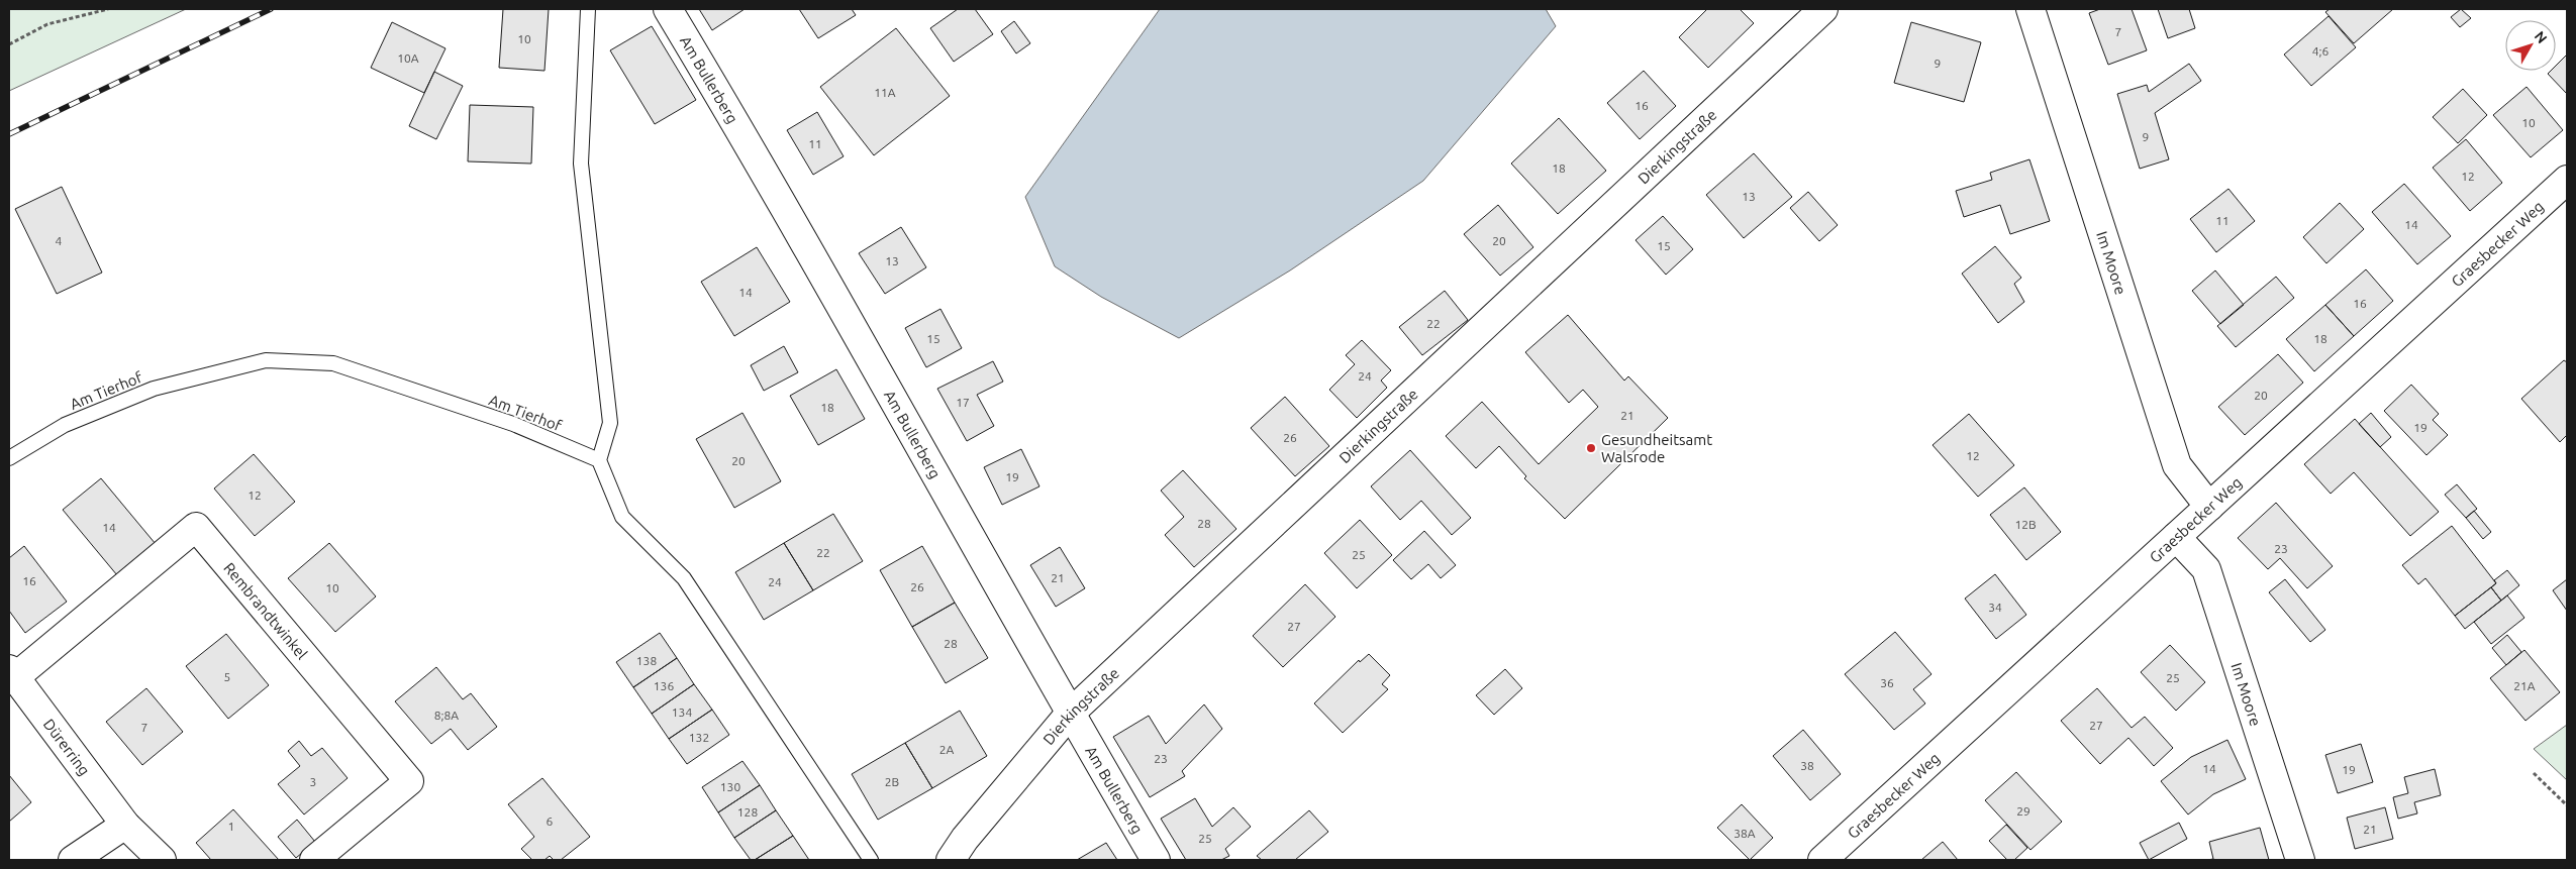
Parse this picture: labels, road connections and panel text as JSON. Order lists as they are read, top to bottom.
{
  "streets": {
    "street": [
      "Am Bullerberg",
      "Dierkingstraße",
      "Graesbecker Weg",
      "Im Moore",
      "Rembrandtwinkel",
      "Dürerring"
    ],
    "lane": ["Am Tierhof"]
  },
  "crossings": [
    ["Am Bullerberg", "Dierkingstraße"],
    ["Graesbecker Weg", "Im Moore"],
    ["Rembrandtwinkel", "Dürerring"]
  ],
  "places": ["Gesundheitsamt Walsrode"],
  "house_numbers": [
    "7",
    "10",
    "4;6",
    "10A",
    "9",
    "11A",
    "16",
    "10",
    "9",
    "11",
    "18",
    "12",
    "13",
    "11",
    "14",
    "4",
    "20",
    "15",
    "13",
    "14",
    "16",
    "22",
    "15",
    "18",
    "24",
    "20",
    "17",
    "18",
    "21",
    "19",
    "26",
    "12",
    "20",
    "19",
    "12",
    "28",
    "12B",
    "14",
    "23",
    "22",
    "25",
    "21",
    "16",
    "24",
    "26",
    "10",
    "34",
    "27",
    "28",
    "138",
    "5",
    "25",
    "36",
    "136",
    "21A",
    "134",
    "8;8A",
    "27",
    "7",
    "132",
    "2A",
    "23",
    "38",
    "14",
    "19",
    "3",
    "2B",
    "130",
    "29",
    "128",
    "6",
    "1",
    "21",
    "38A",
    "25"
  ],
  "north": "top right"
}
